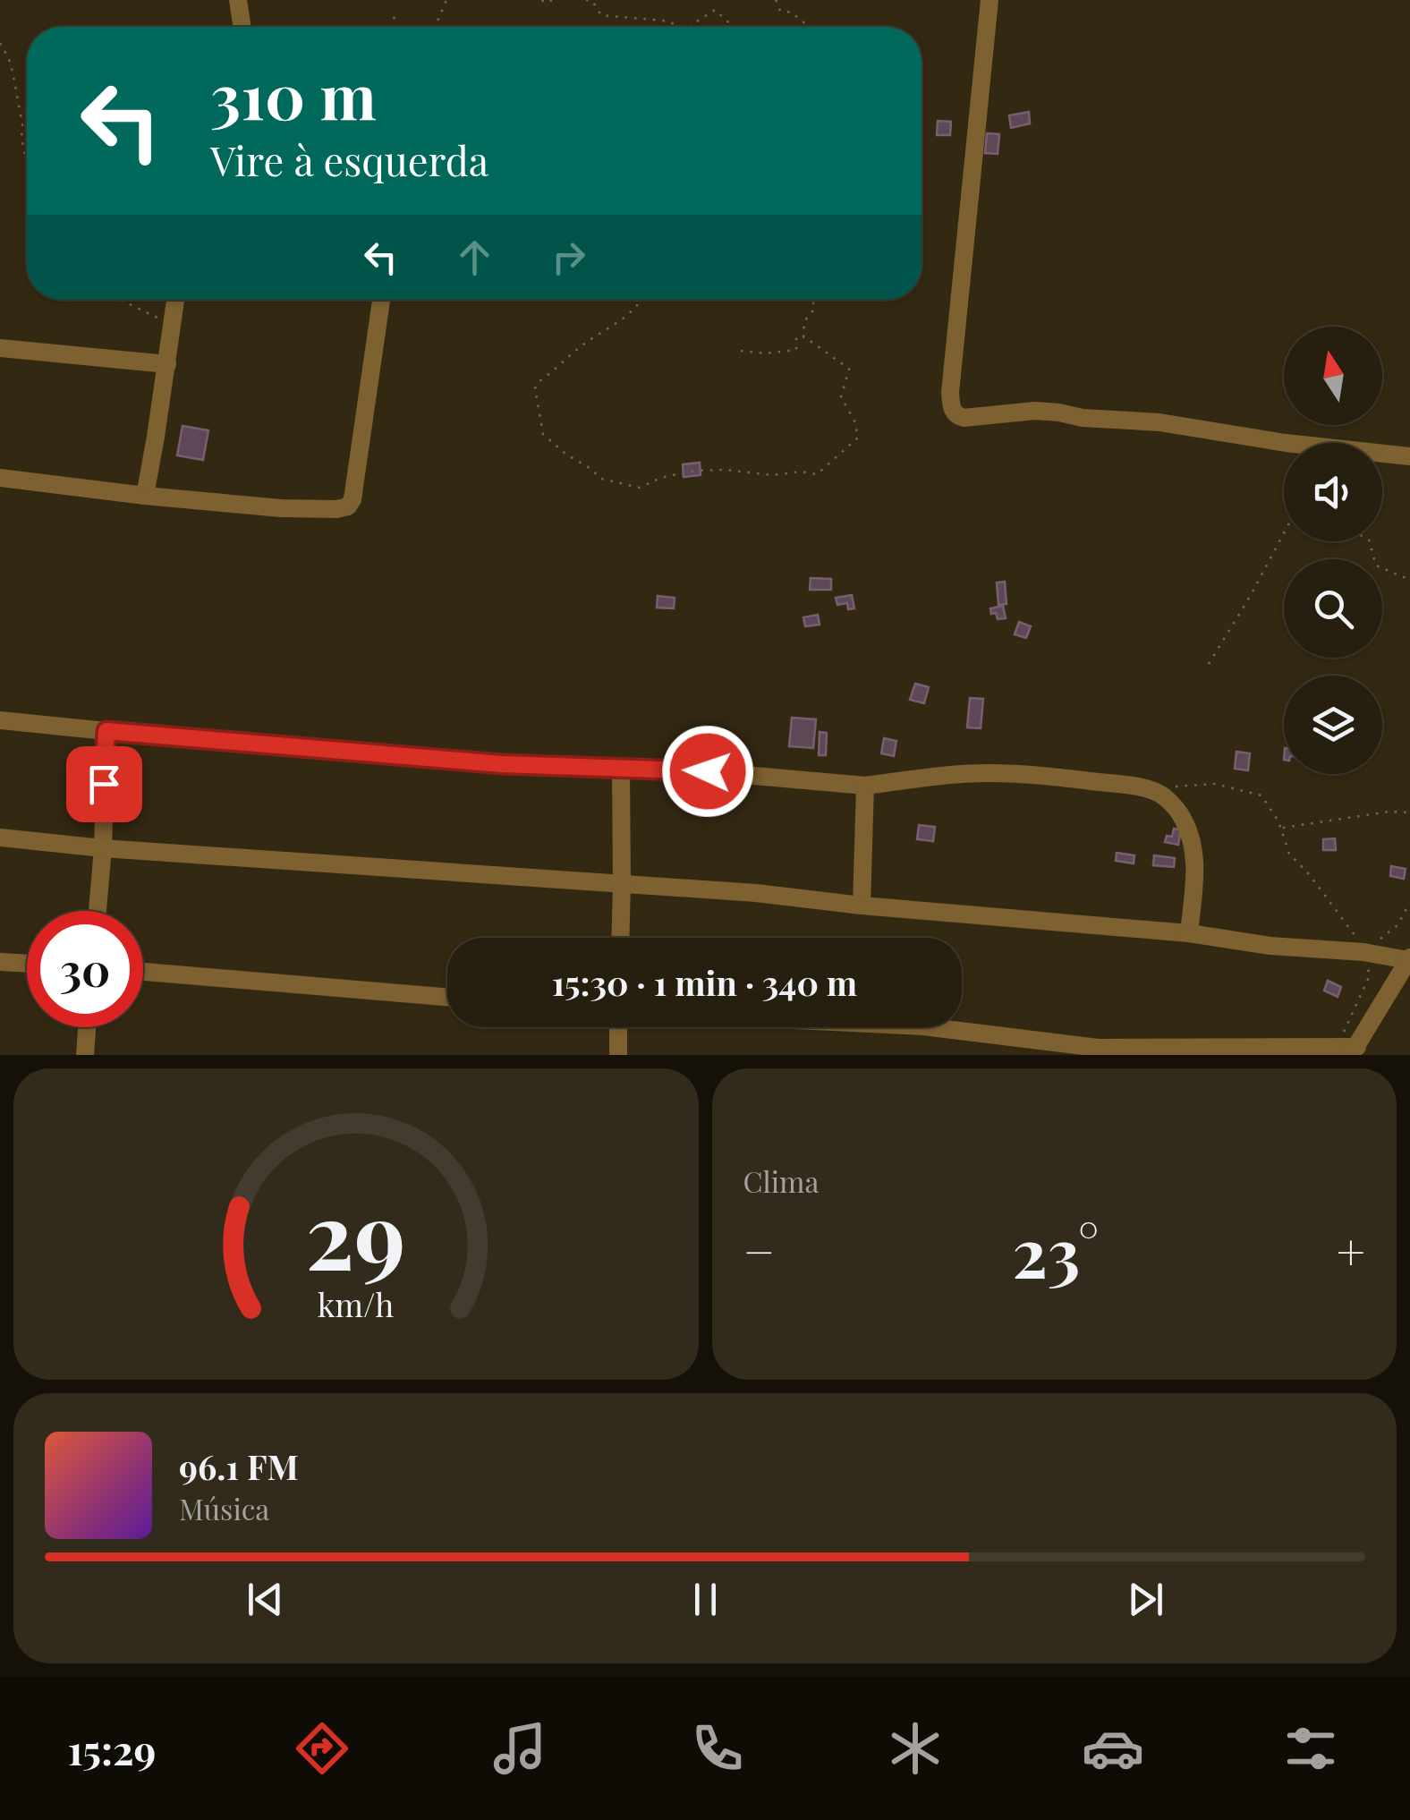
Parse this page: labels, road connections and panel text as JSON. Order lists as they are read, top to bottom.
{
  "north": "top",
  "page": {
    "turn": ["310 m", "Vire à esquerda"],
    "limit": "30",
    "trip": "15:30 · 1 min · 340 m",
    "tile": "Clima",
    "heat": ["−", "23°", "+"],
    "song": ["96.1 FM", "Música"],
    "tabs": "15:29",
    "gauge": ["29", "km/h"]
  }
}
